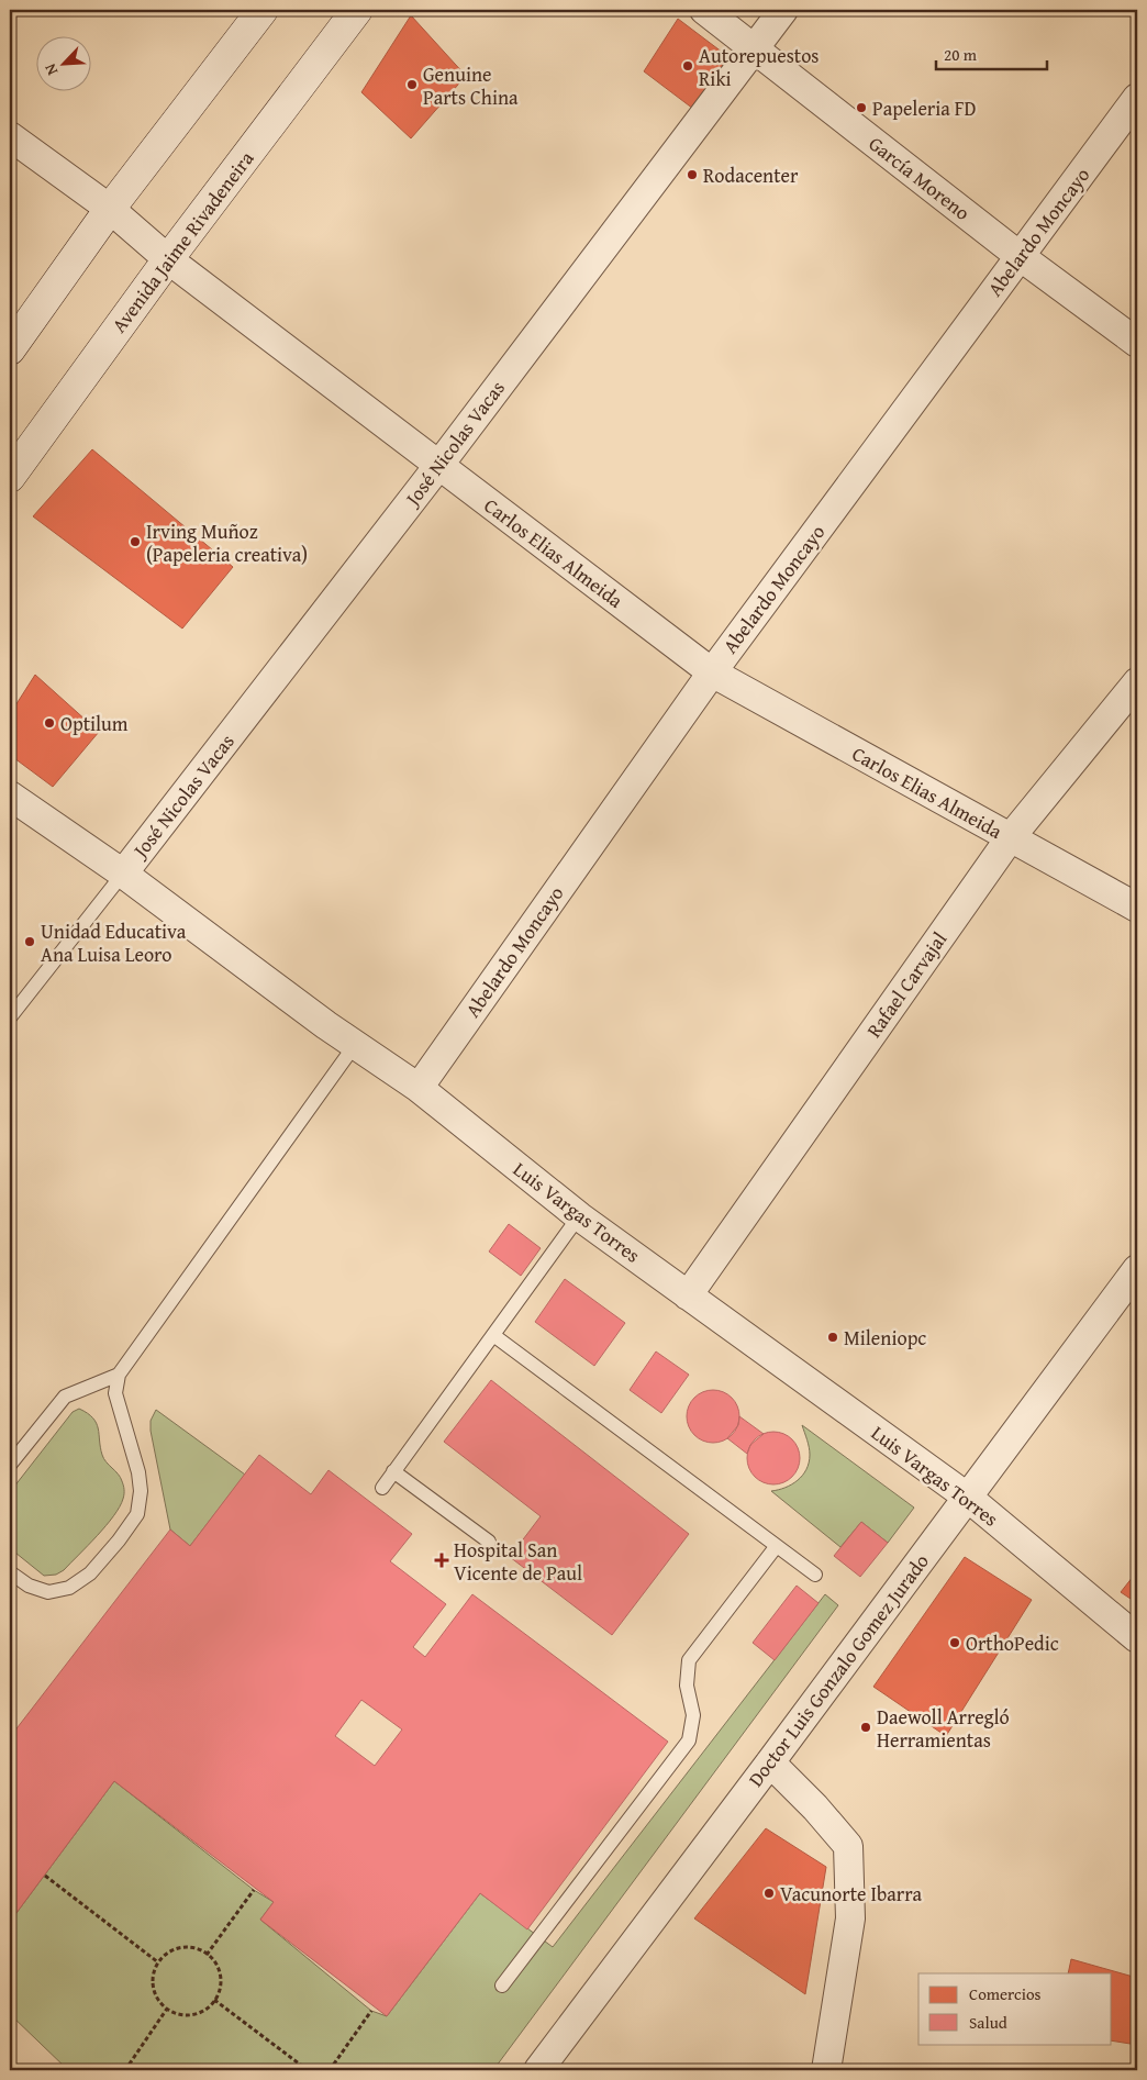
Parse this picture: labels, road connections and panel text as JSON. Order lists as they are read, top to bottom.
{
  "streets": {
    "main road": ["Avenida Jaime Rivadeneira"],
    "street": [
      "García Moreno",
      "Abelardo Moncayo",
      "José Nicolas Vacas",
      "Carlos Elias Almeida",
      "Rafael Carvajal",
      "Luis Vargas Torres",
      "Doctor Luis Gonzalo Gomez Jurado"
    ]
  },
  "crossings": [
    ["García Moreno", "Abelardo Moncayo"],
    ["García Moreno", "José Nicolas Vacas"],
    ["Abelardo Moncayo", "Carlos Elias Almeida"],
    ["Abelardo Moncayo", "Luis Vargas Torres"],
    ["Avenida Jaime Rivadeneira", "Carlos Elias Almeida"],
    ["José Nicolas Vacas", "Carlos Elias Almeida"],
    ["José Nicolas Vacas", "Luis Vargas Torres"],
    ["Carlos Elias Almeida", "Rafael Carvajal"],
    ["Rafael Carvajal", "Luis Vargas Torres"],
    ["Luis Vargas Torres", "Doctor Luis Gonzalo Gomez Jurado"]
  ],
  "places": {
    "other": [
      "Autorepuestos Riki",
      "Genuine Parts China",
      "Papeleria FD",
      "Rodacenter",
      "Irving Muñoz (Papeleria creativa)",
      "Optilum",
      "Unidad Educativa Ana Luisa Leoro",
      "Mileniopc",
      "OrthoPedic",
      "Daewoll Arregló Herramientas",
      "Vacunorte Ibarra"
    ],
    "health": ["Hospital San Vicente de Paul"]
  },
  "legend": ["Comercios", "Salud"],
  "scale_bar": "20 m",
  "north": "bottom left"
}
